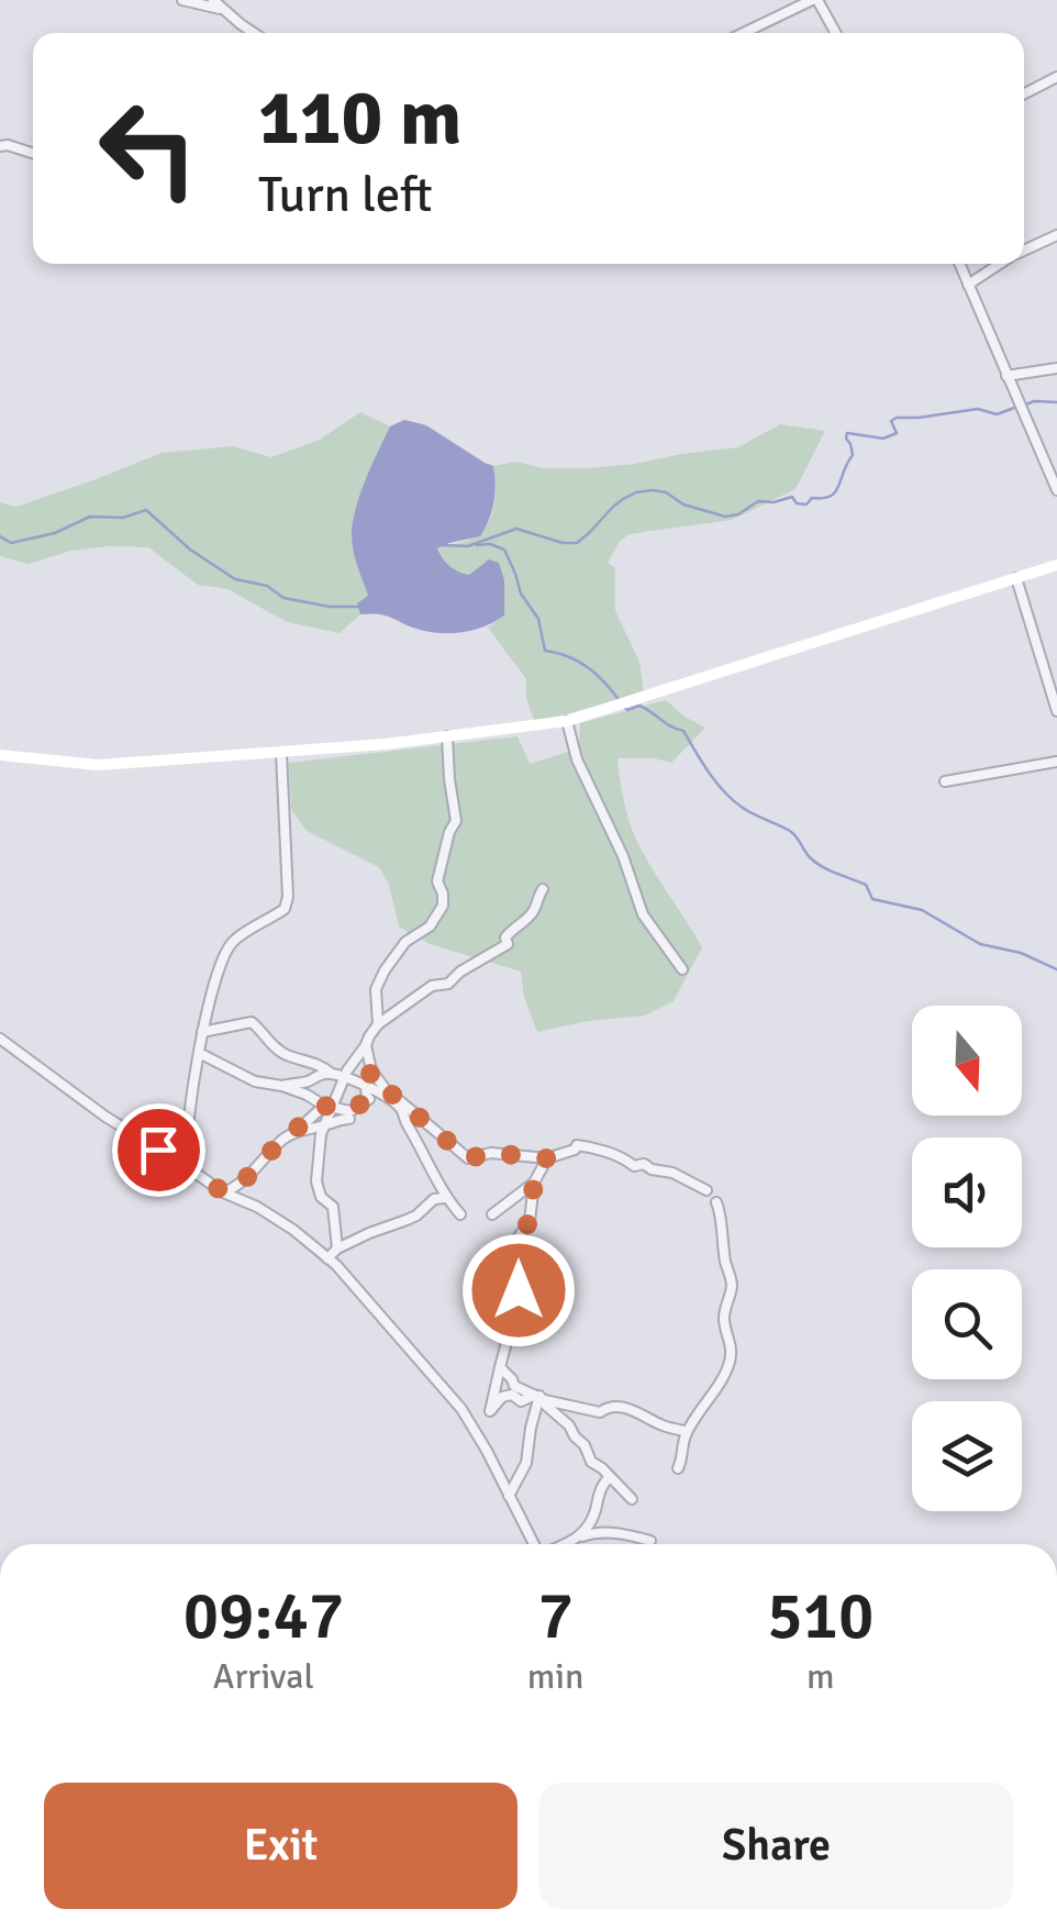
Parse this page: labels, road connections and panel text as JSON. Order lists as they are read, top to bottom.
{
  "north": "bottom",
  "page": {
    "turn": ["110 m", "Turn left"],
    "eta": [
      "09:47",
      "Arrival",
      "7",
      "min",
      "510",
      "m"
    ],
    "buttons": ["Exit", "Share"]
  }
}
